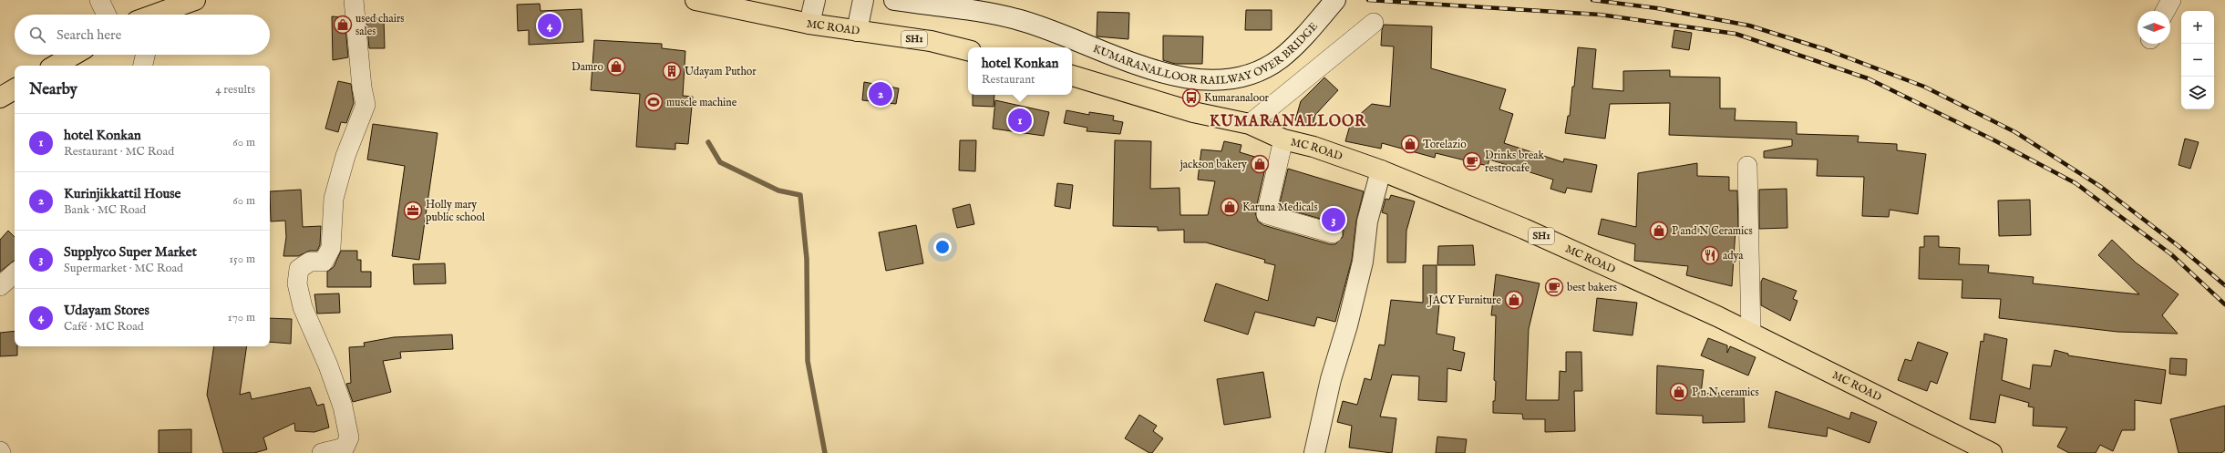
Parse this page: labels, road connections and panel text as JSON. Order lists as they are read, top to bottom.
{
  "streets": {
    "main road": ["MC ROAD", "KUMARANALLOOR RAILWAY OVER BRIDGE", "SH1"]
  },
  "districts": ["KUMARANALLOOR"],
  "places": {
    "shop": [
      "used chairs sales",
      "Damro",
      "Torelazio",
      "jackson bakery",
      "Karuna Medicals",
      "P and N Ceramics",
      "JACY Furniture",
      "P n N ceramics"
    ],
    "building": ["Udayam Puthor"],
    "bus stop": ["Kumaranaloor"],
    "sports": ["muscle machine"],
    "cafe": ["Drinks break restrocafe", "best bakers"],
    "office": ["Holly mary public school"],
    "restaurant": ["adya"]
  },
  "north": "right",
  "page": {
    "map_buttons": ["+", "−"],
    "pins": [
      "4",
      "2",
      "1",
      "3"
    ],
    "search": "Search here",
    "popup": ["hotel Konkan", "Restaurant"],
    "heading": ["Nearby", "4 results"],
    "list": [
      {
        "mark": "1",
        "name": "hotel Konkan",
        "note": "Restaurant · MC Road",
        "value": "60 m"
      },
      {
        "mark": "2",
        "name": "Kurinjikkattil House",
        "note": "Bank · MC Road",
        "value": "60 m"
      },
      {
        "mark": "3",
        "name": "Supplyco Super Market",
        "note": "Supermarket · MC Road",
        "value": "150 m"
      },
      {
        "mark": "4",
        "name": "Udayam Stores",
        "note": "Café · MC Road",
        "value": "170 m"
      }
    ]
  }
}
